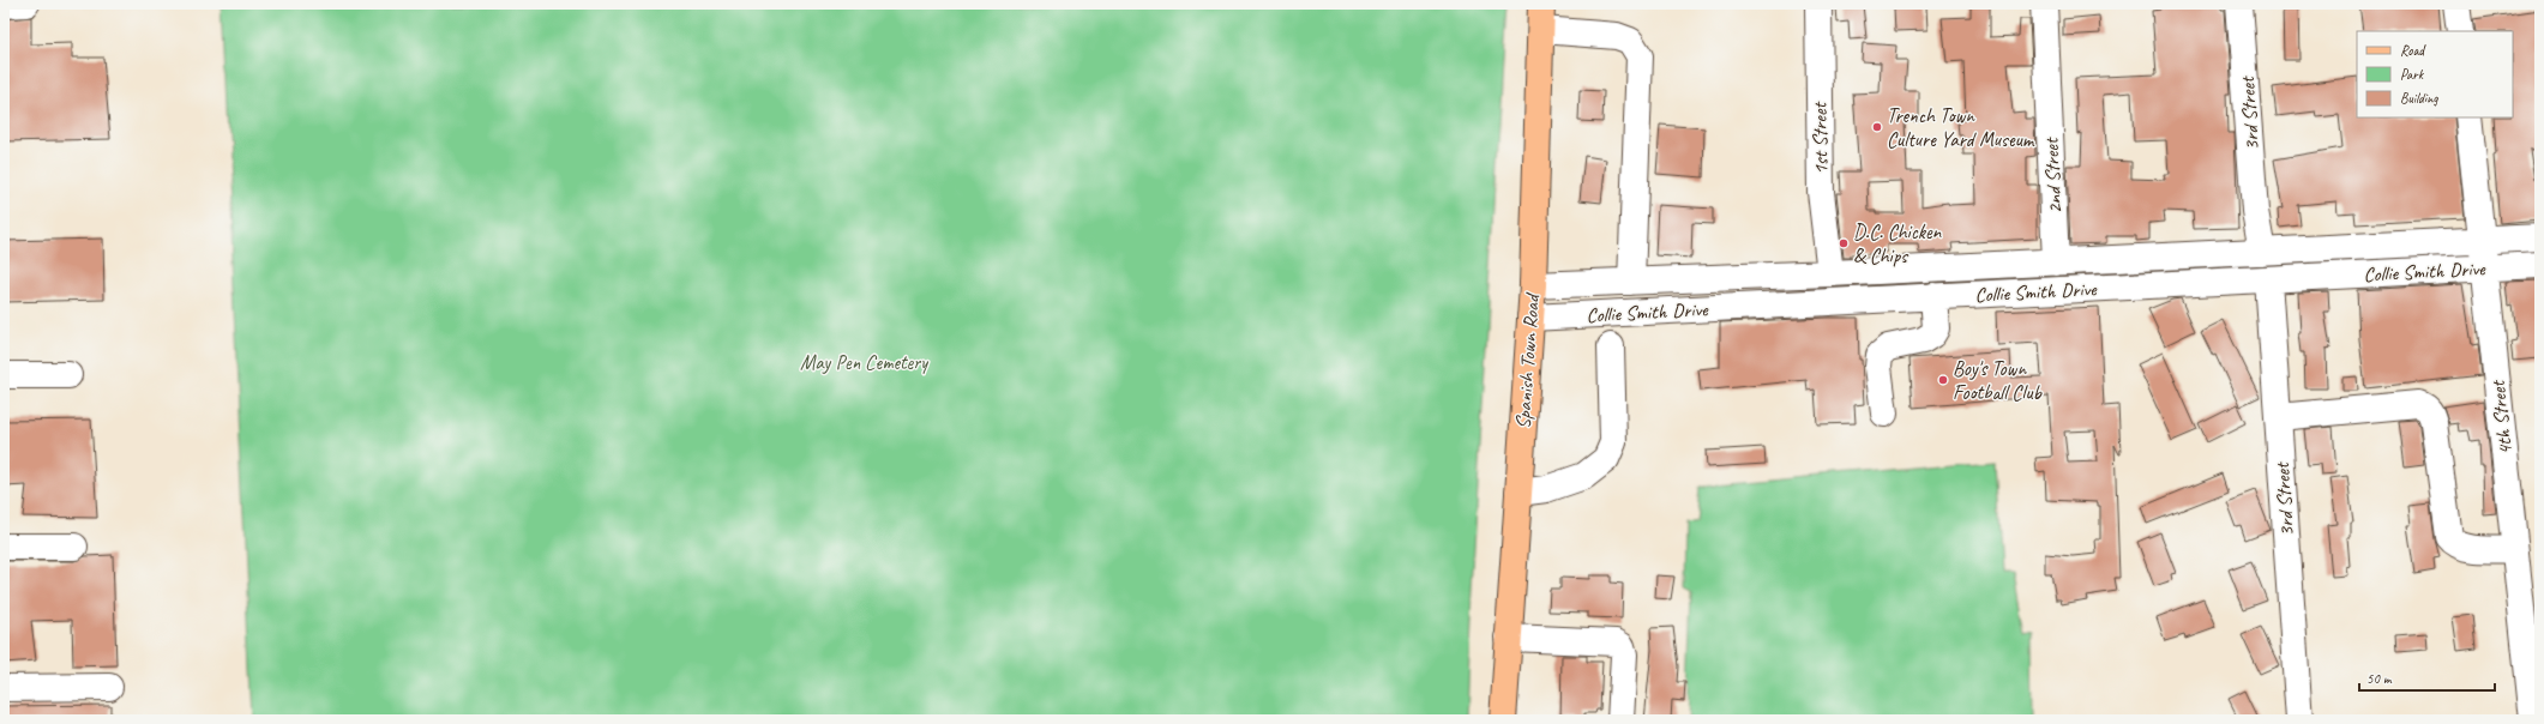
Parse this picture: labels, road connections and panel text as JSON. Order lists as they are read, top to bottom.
{
  "streets": {
    "main road": ["Spanish Town Road"],
    "street": [
      "3rd Street",
      "1st Street",
      "2nd Street",
      "Collie Smith Drive",
      "4th Street"
    ]
  },
  "crossings": [
    ["3rd Street", "Collie Smith Drive"],
    ["1st Street", "Collie Smith Drive"],
    ["2nd Street", "Collie Smith Drive"],
    ["Collie Smith Drive", "Spanish Town Road"],
    ["Collie Smith Drive", "4th Street"]
  ],
  "parks": ["May Pen Cemetery"],
  "places": ["Trench Town Culture Yard Museum", "D.C. Chicken & Chips", "Boy's Town Football Club"],
  "legend": ["Road", "Park", "Building"],
  "scale_bar": "50 m"
}
